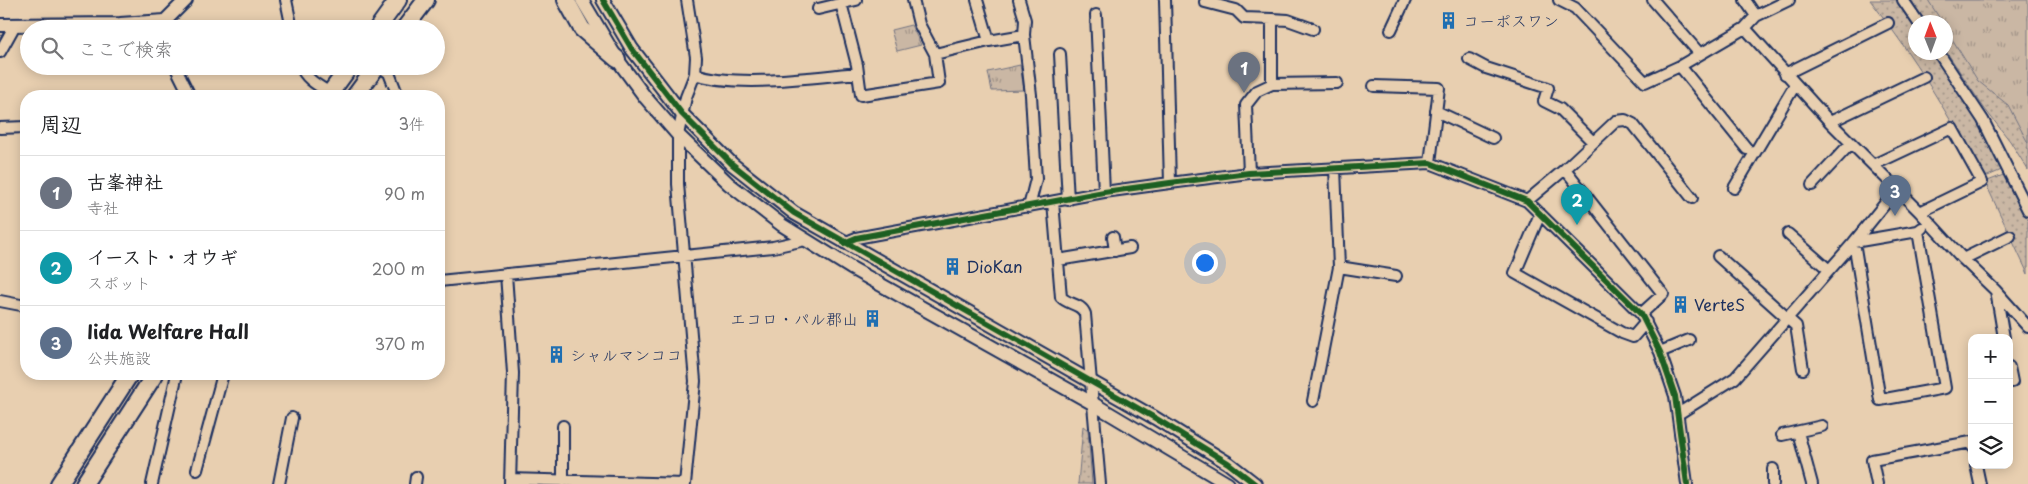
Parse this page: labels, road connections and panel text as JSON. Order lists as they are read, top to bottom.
{
  "places": {
    "building": [
      "コーポスワン",
      "DioKan",
      "VerteS",
      "エコロ・パル郡山",
      "シャルマンココ"
    ]
  },
  "north": "top",
  "page": {
    "search": "ここで検索",
    "pins": ["1", "3", "2"],
    "heading": ["周辺", "3件"],
    "list": [
      {
        "mark": "1",
        "name": "古峯神社",
        "note": "寺社",
        "value": "90 m"
      },
      {
        "mark": "2",
        "name": "イースト・オウギ",
        "note": "スポット",
        "value": "200 m"
      },
      {
        "mark": "3",
        "name": "Iida Welfare Hall",
        "note": "公共施設",
        "value": "370 m"
      }
    ],
    "map_buttons": ["+", "−"]
  }
}
